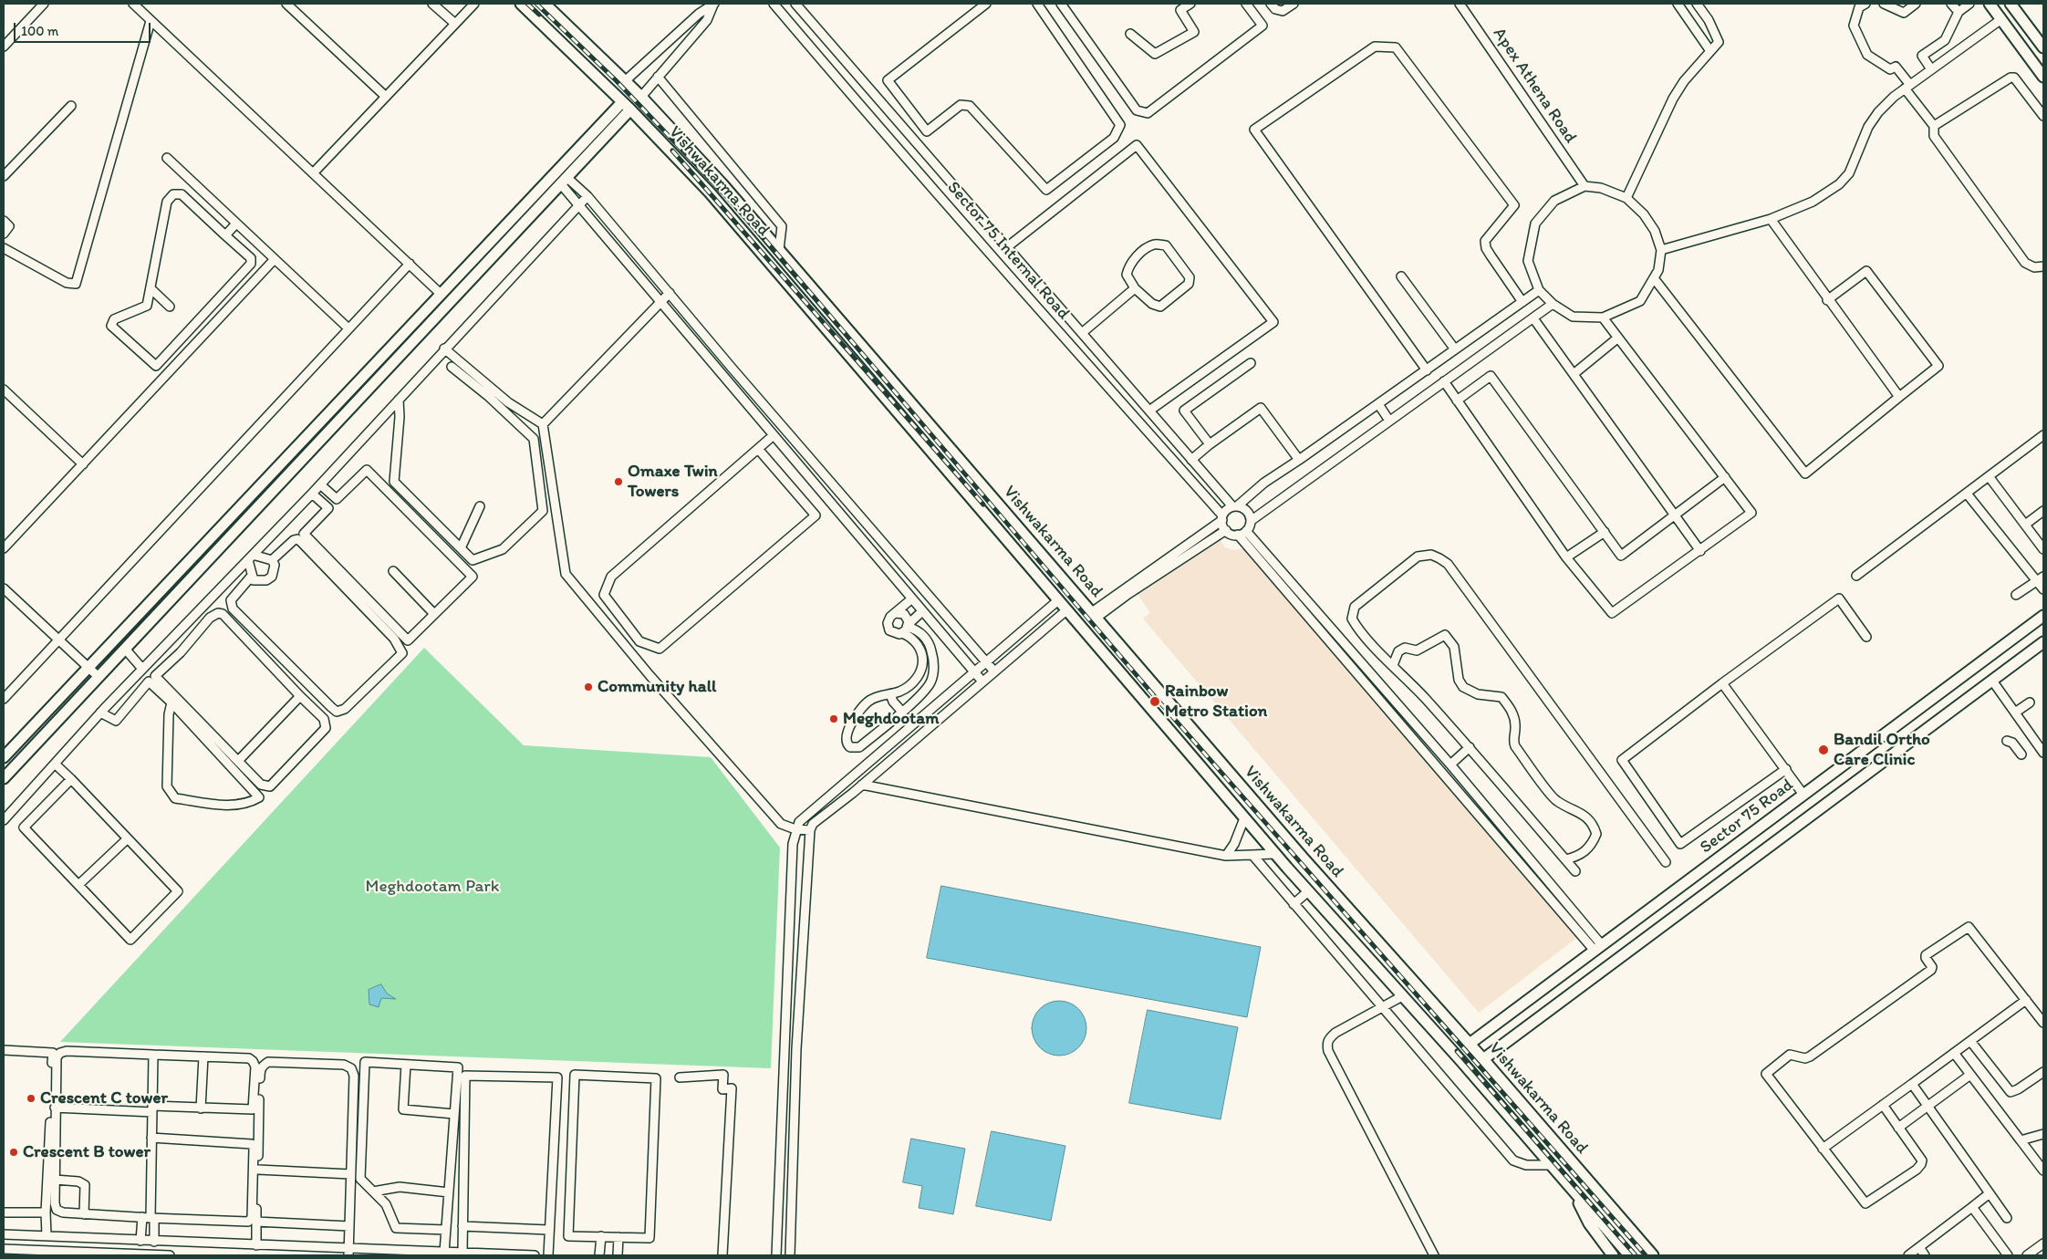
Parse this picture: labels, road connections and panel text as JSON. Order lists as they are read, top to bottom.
{
  "streets": {
    "main road": ["Vishwakarma Road", "Sector 75 Road"],
    "street": ["Apex Athena Road", "Sector 75 Internal Road"]
  },
  "crossings": [
    ["Vishwakarma Road", "Sector 75 Road"]
  ],
  "parks": ["Meghdootam Park"],
  "places": [
    "Omaxe Twin Towers",
    "Community hall",
    "Rainbow Metro Station",
    "Meghdootam",
    "Bandil Ortho Care Clinic",
    "Crescent C tower",
    "Crescent B tower"
  ],
  "scale_bar": "100 m"
}
